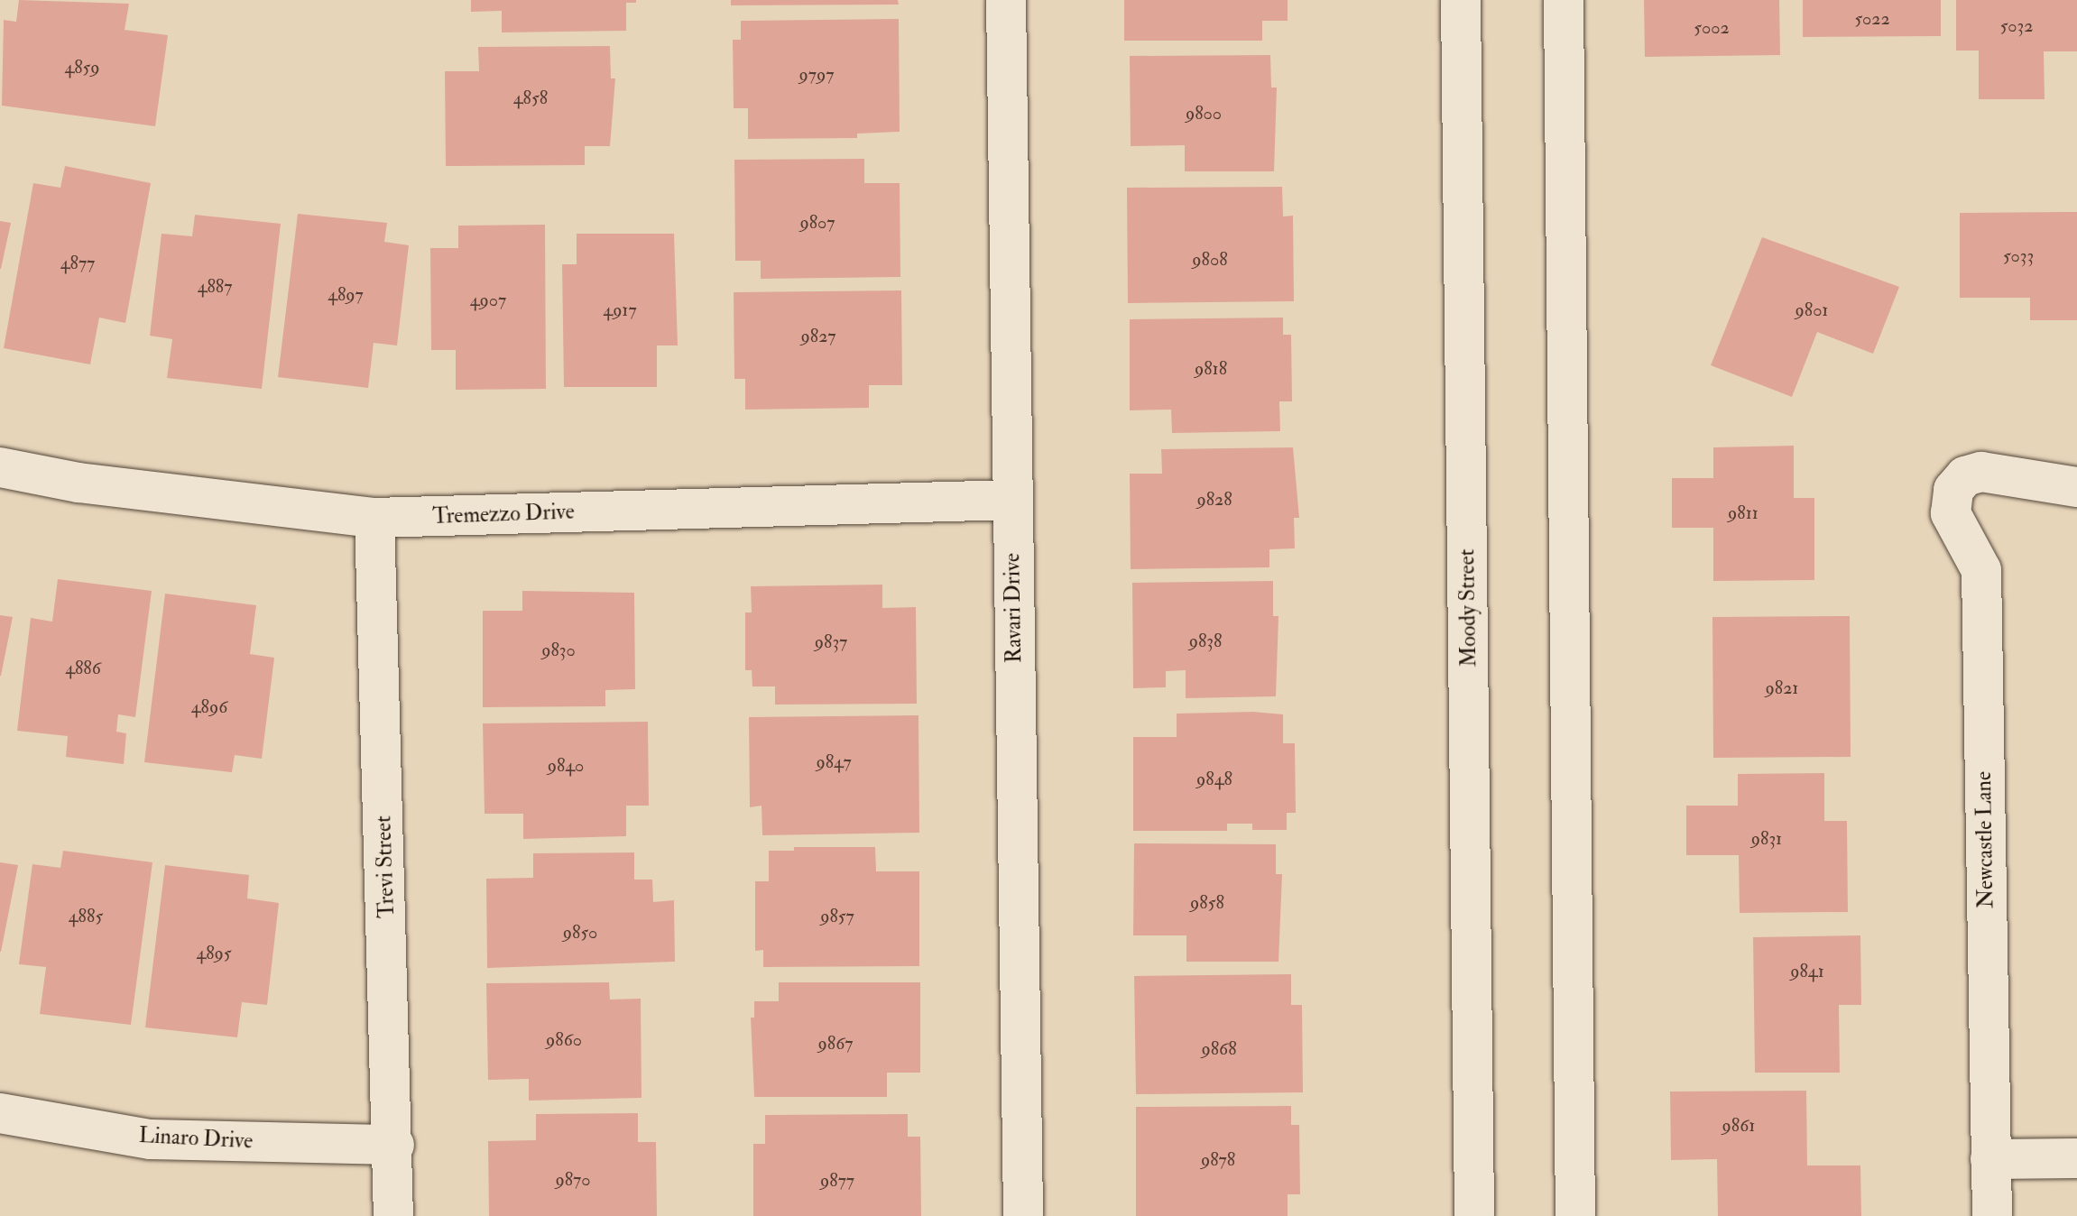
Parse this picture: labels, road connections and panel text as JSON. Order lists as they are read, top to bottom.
{
  "streets": {
    "street": [
      "Tremezzo Drive",
      "Ravari Drive",
      "Moody Street",
      "Newcastle Lane",
      "Trevi Street",
      "Linaro Drive"
    ]
  },
  "crossings": [
    ["Tremezzo Drive", "Ravari Drive"],
    ["Tremezzo Drive", "Trevi Street"],
    ["Trevi Street", "Linaro Drive"]
  ],
  "house_numbers": [
    "5022",
    "5032",
    "5002",
    "4859",
    "9797",
    "4858",
    "9800",
    "9807",
    "5033",
    "9808",
    "4877",
    "4887",
    "4897",
    "4907",
    "4917",
    "9801",
    "9827",
    "9818",
    "9828",
    "9811",
    "9838",
    "9837",
    "9830",
    "4886",
    "9821",
    "4896",
    "9847",
    "9840",
    "9848",
    "9831",
    "9858",
    "4885",
    "9857",
    "9850",
    "4895",
    "9841",
    "9860",
    "9867",
    "9868",
    "9861",
    "9878",
    "9870",
    "9877"
  ]
}
